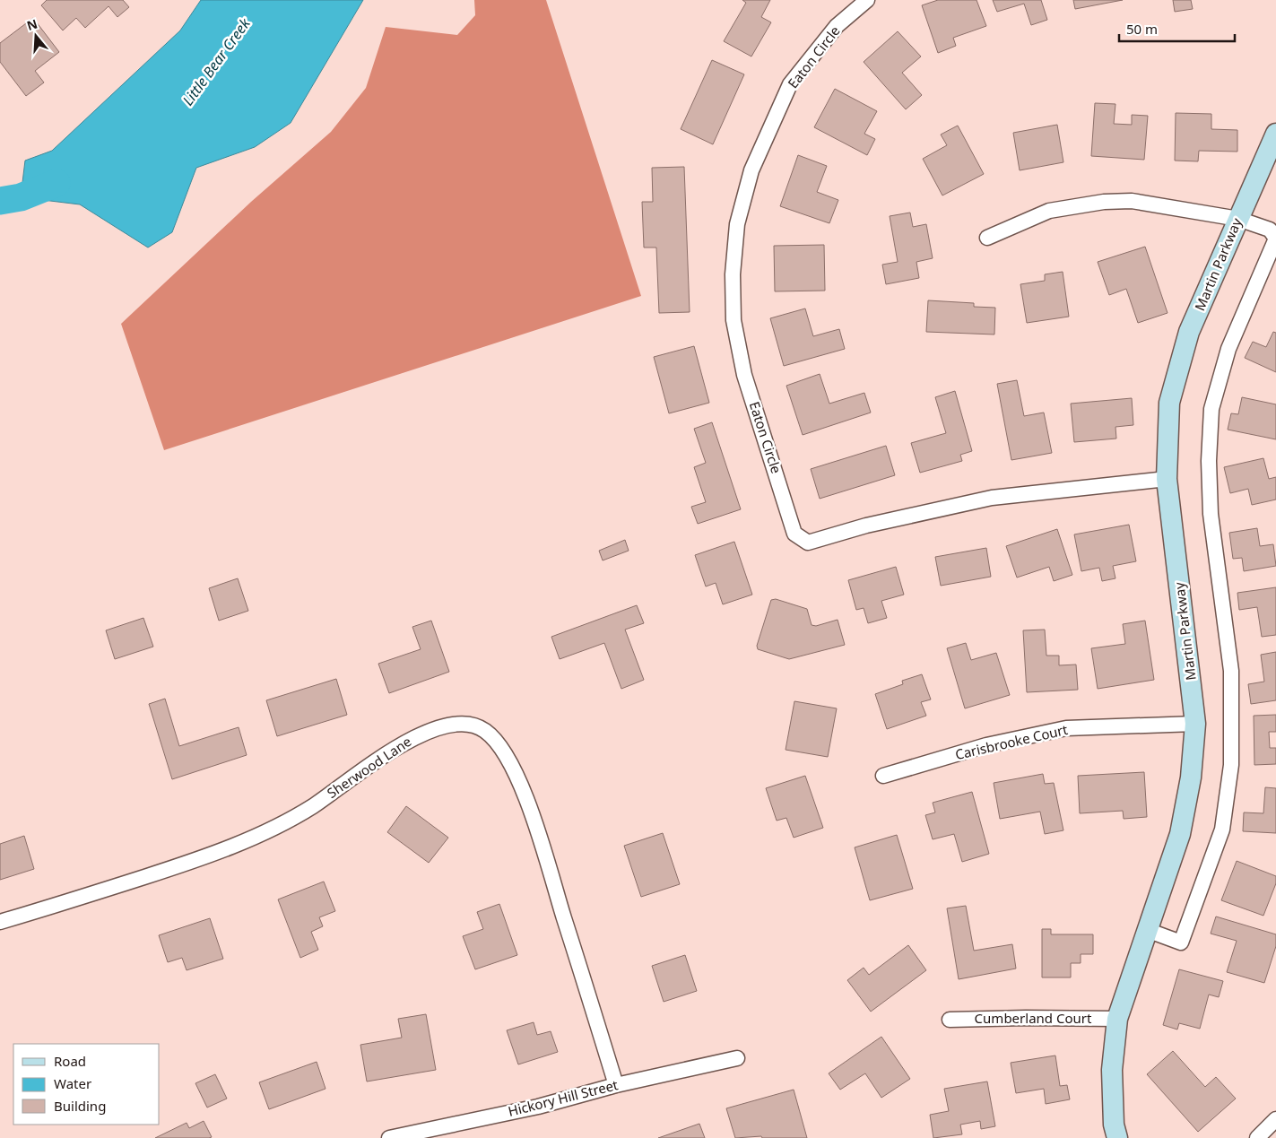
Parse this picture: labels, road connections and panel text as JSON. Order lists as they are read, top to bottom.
{
  "streets": {
    "street": [
      "Eaton Circle",
      "Martin Parkway",
      "Carisbrooke Court",
      "Sherwood Lane",
      "Cumberland Court",
      "Hickory Hill Street"
    ]
  },
  "crossings": [
    ["Eaton Circle", "Martin Parkway"],
    ["Martin Parkway", "Carisbrooke Court"],
    ["Martin Parkway", "Cumberland Court"],
    ["Sherwood Lane", "Hickory Hill Street"]
  ],
  "water": ["Little Bear Creek"],
  "legend": ["Road", "Water", "Building"],
  "scale_bar": "50 m",
  "north": "top"
}
